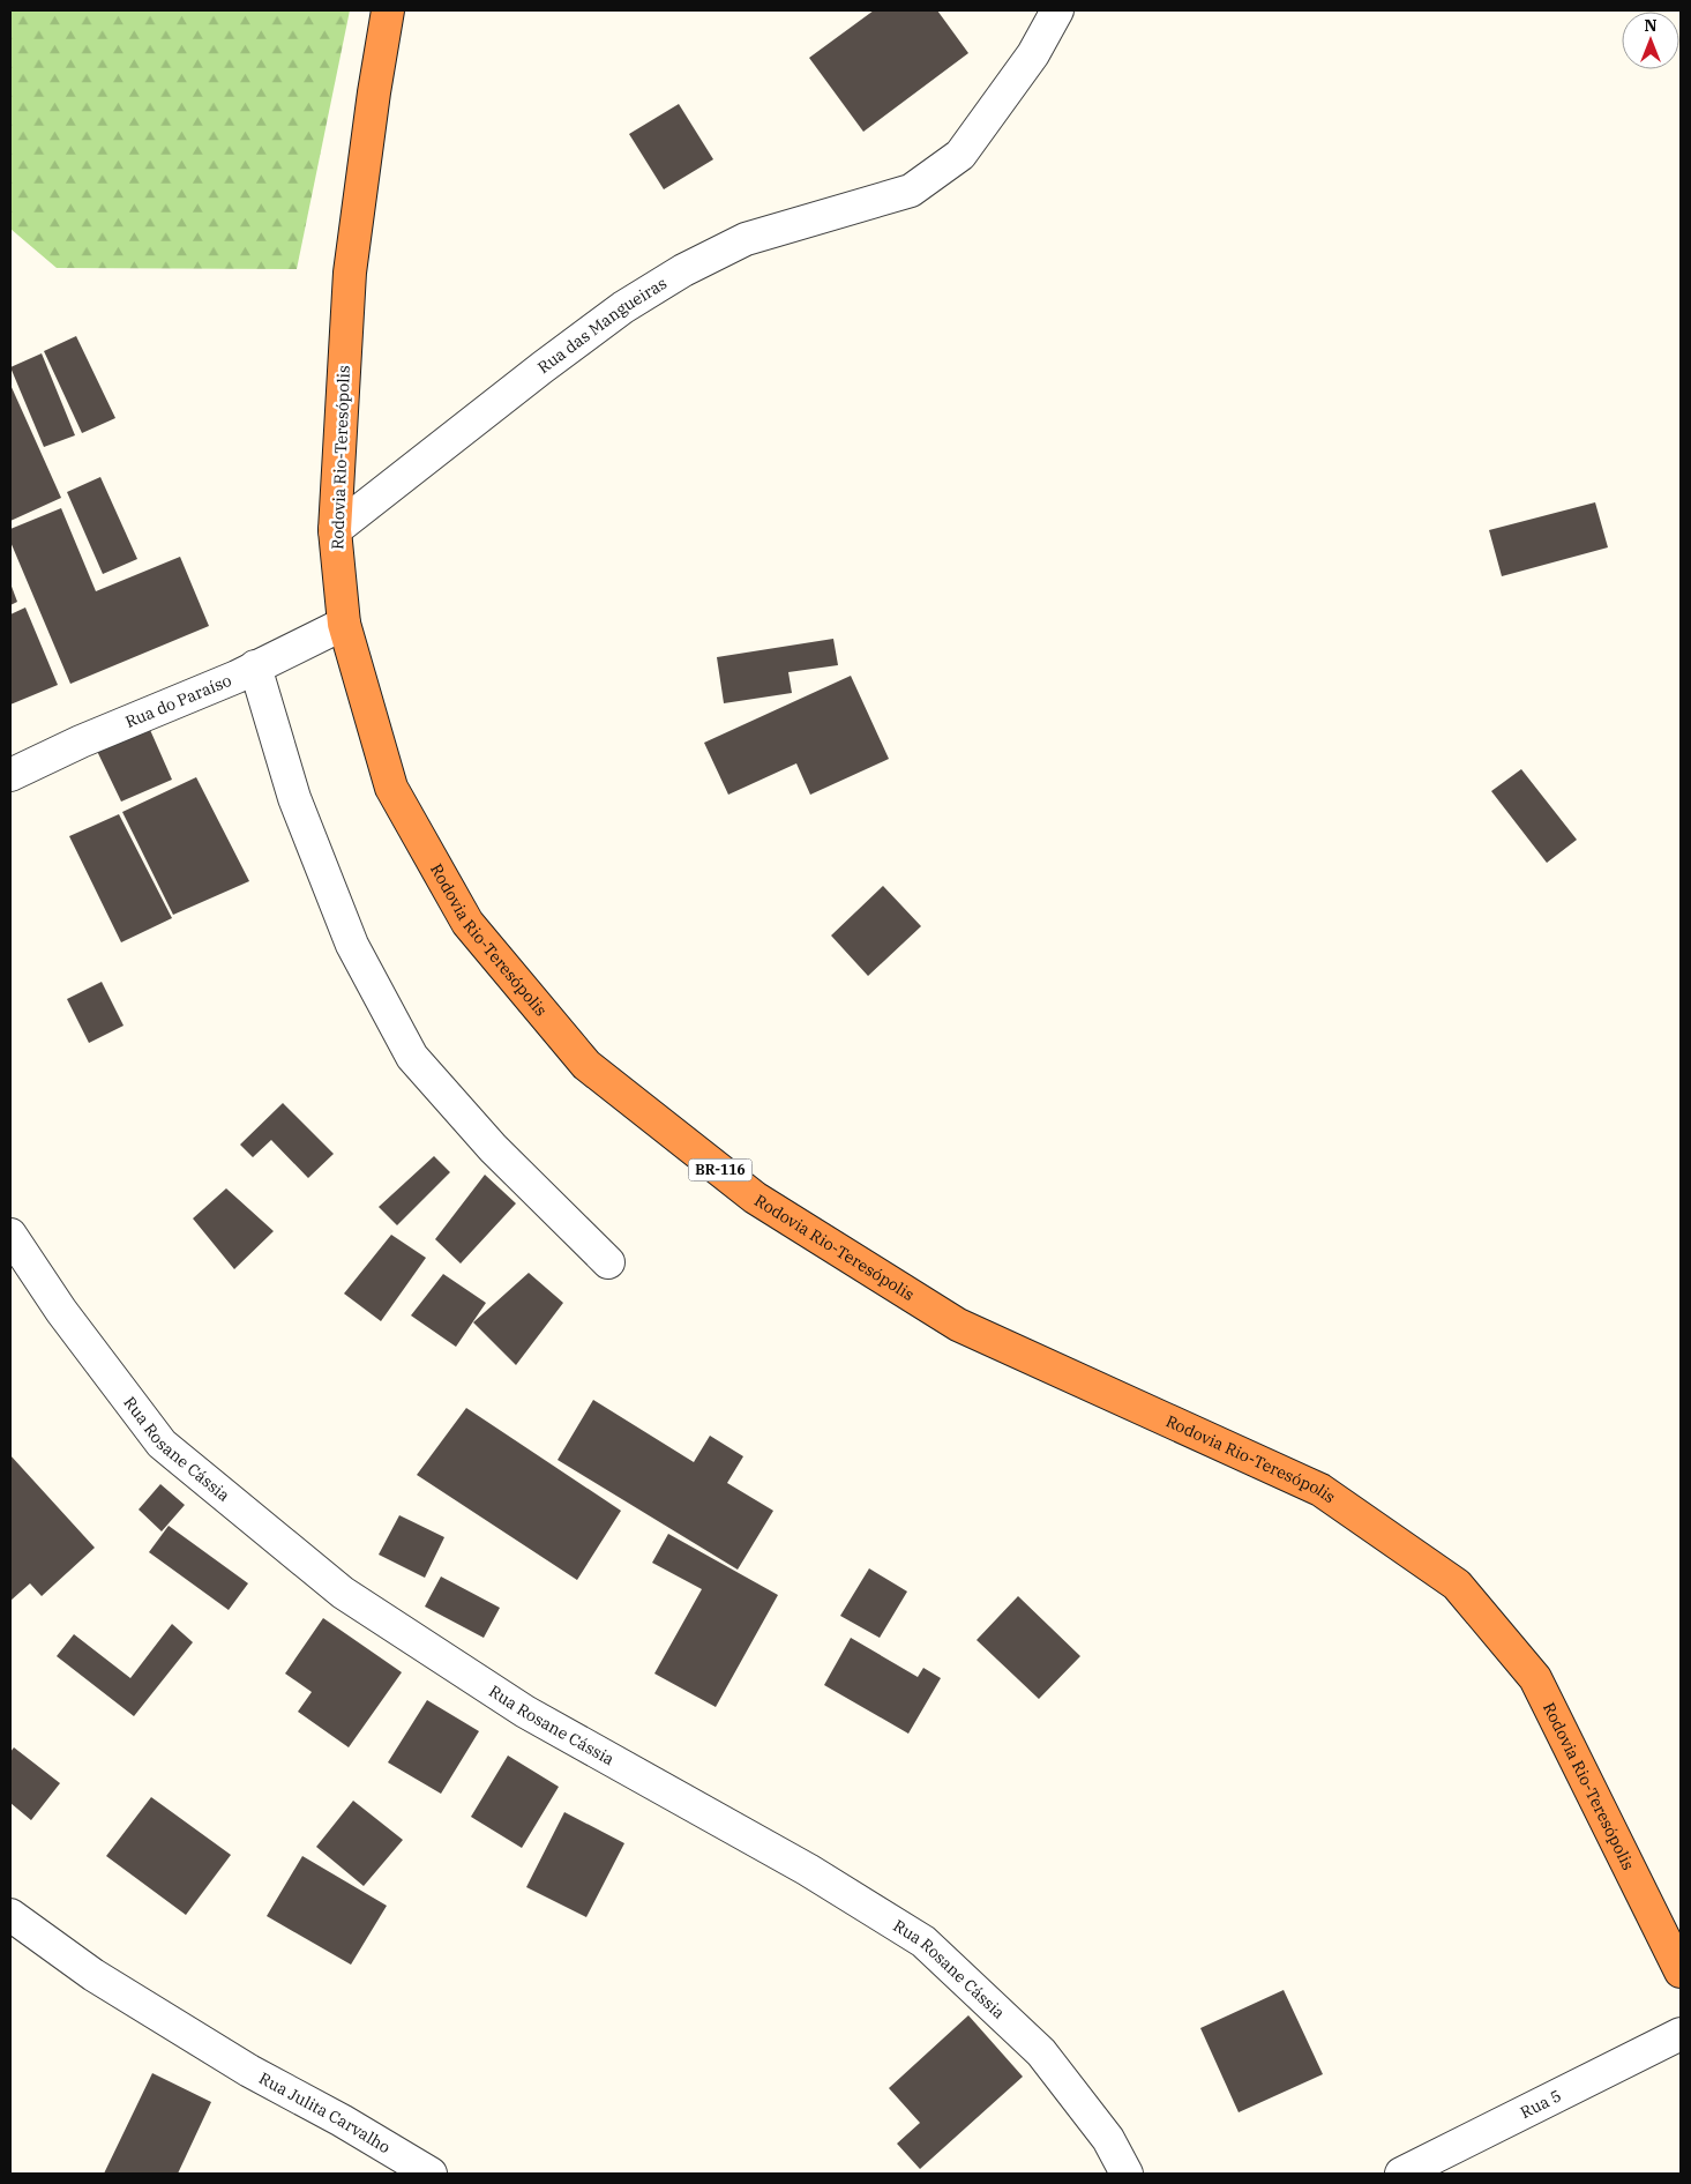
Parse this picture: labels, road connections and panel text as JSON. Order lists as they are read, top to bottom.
{
  "streets": {
    "highway": ["Rodovia Rio-Teresópolis", "BR-116"],
    "street": [
      "Rua das Mangueiras",
      "Rua do Paraíso",
      "Rua Rosane Cássia",
      "Rua 5",
      "Rua Julita Carvalho"
    ]
  },
  "crossings": [
    ["Rua das Mangueiras", "Rodovia Rio-Teresópolis"],
    ["Rodovia Rio-Teresópolis", "Rua do Paraíso"]
  ],
  "north": "top"
}
